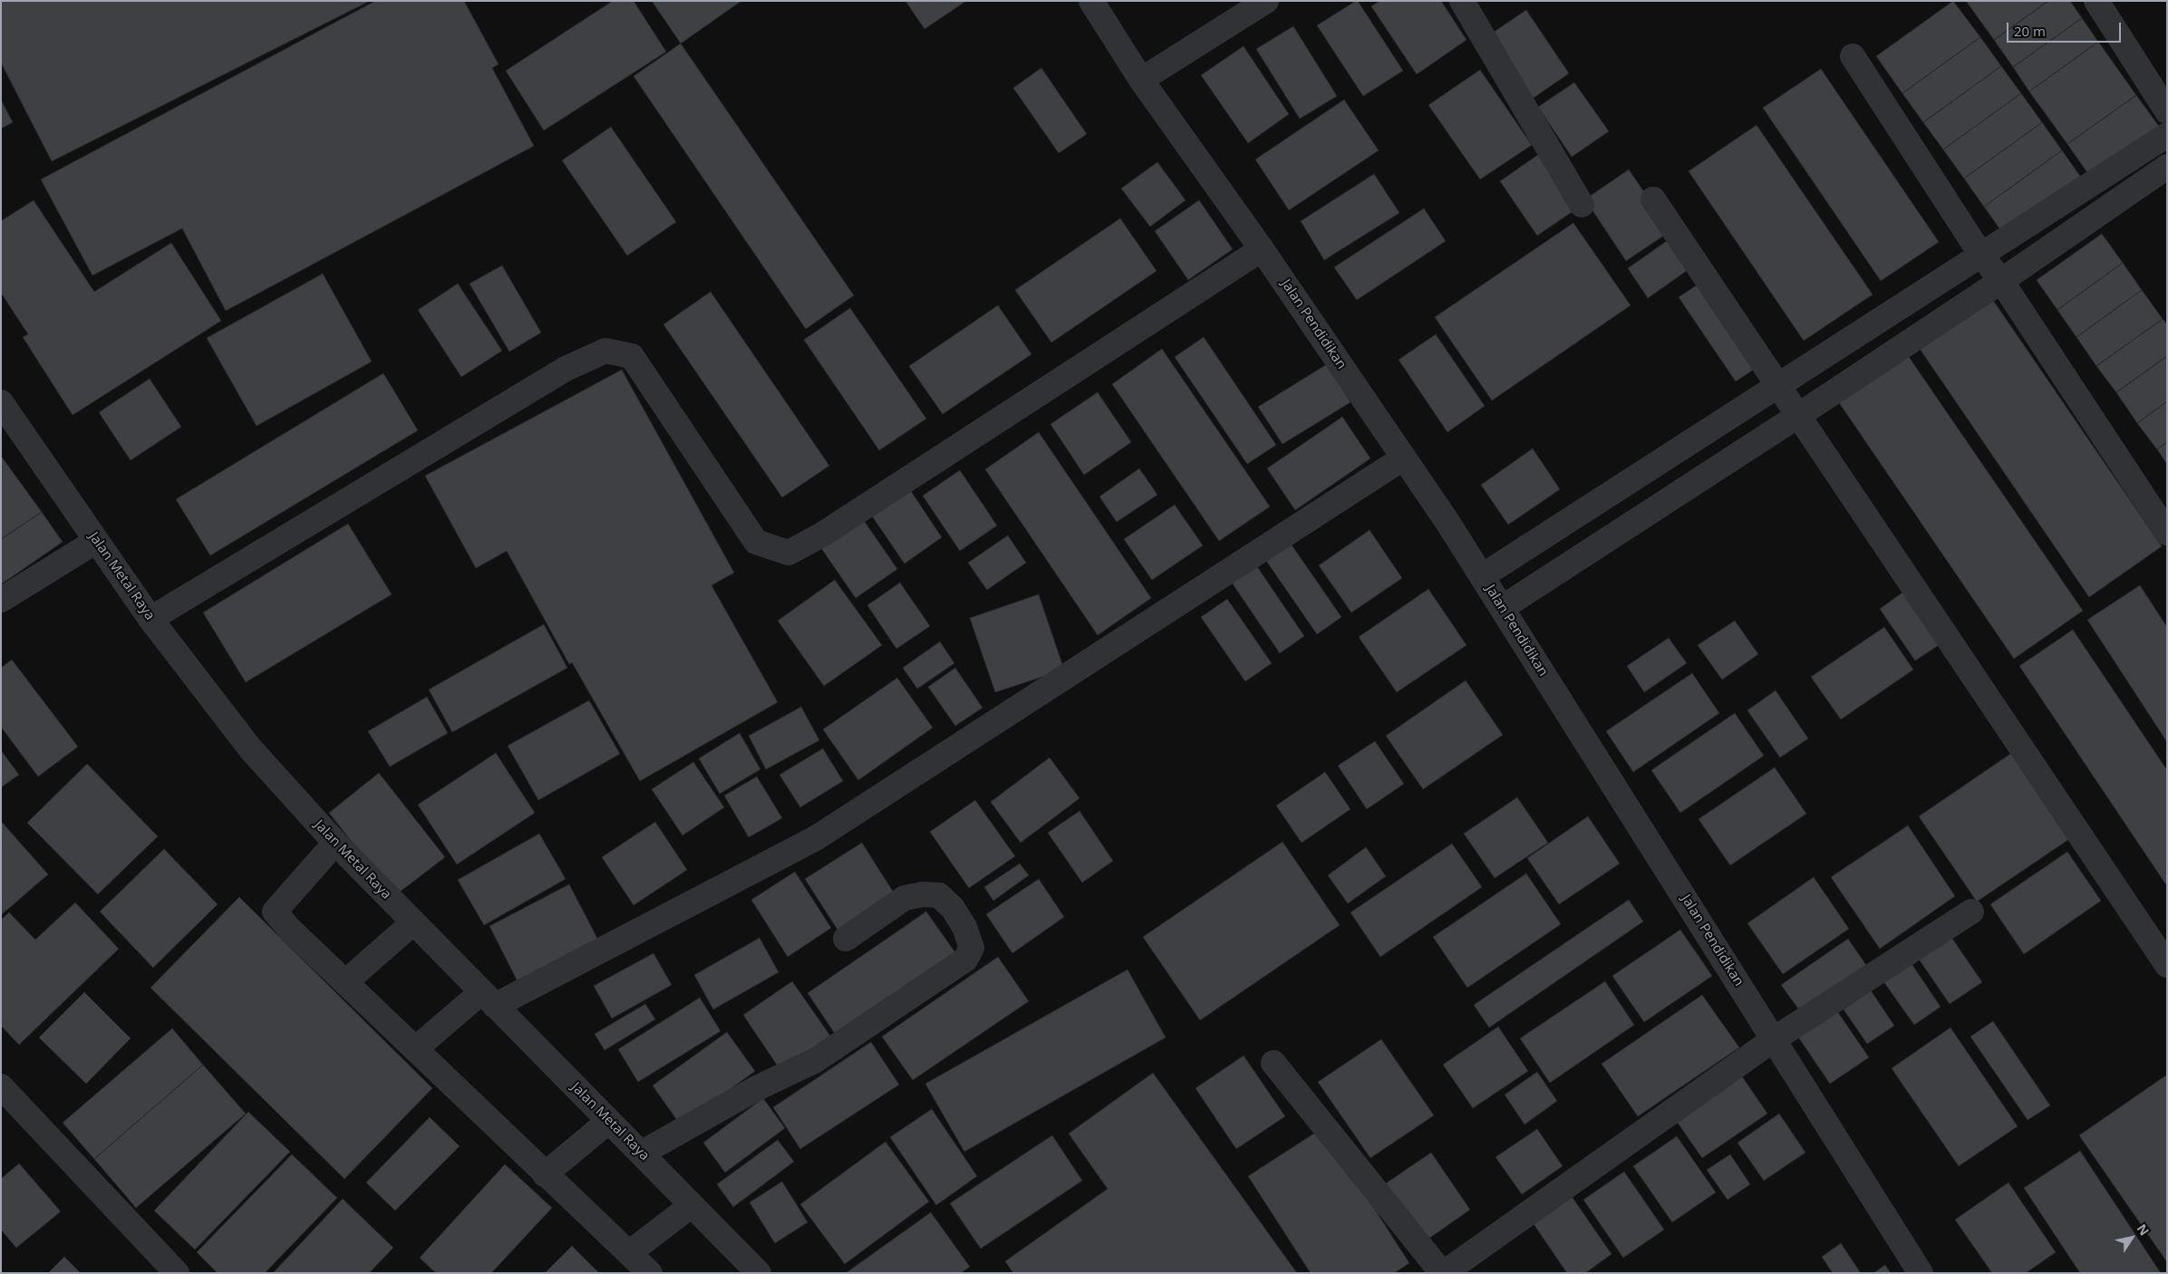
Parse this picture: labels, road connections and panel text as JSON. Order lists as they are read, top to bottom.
{
  "streets": {
    "street": ["Jalan Pendidikan", "Jalan Metal Raya"]
  },
  "scale_bar": "20 m",
  "north": "top right"
}
